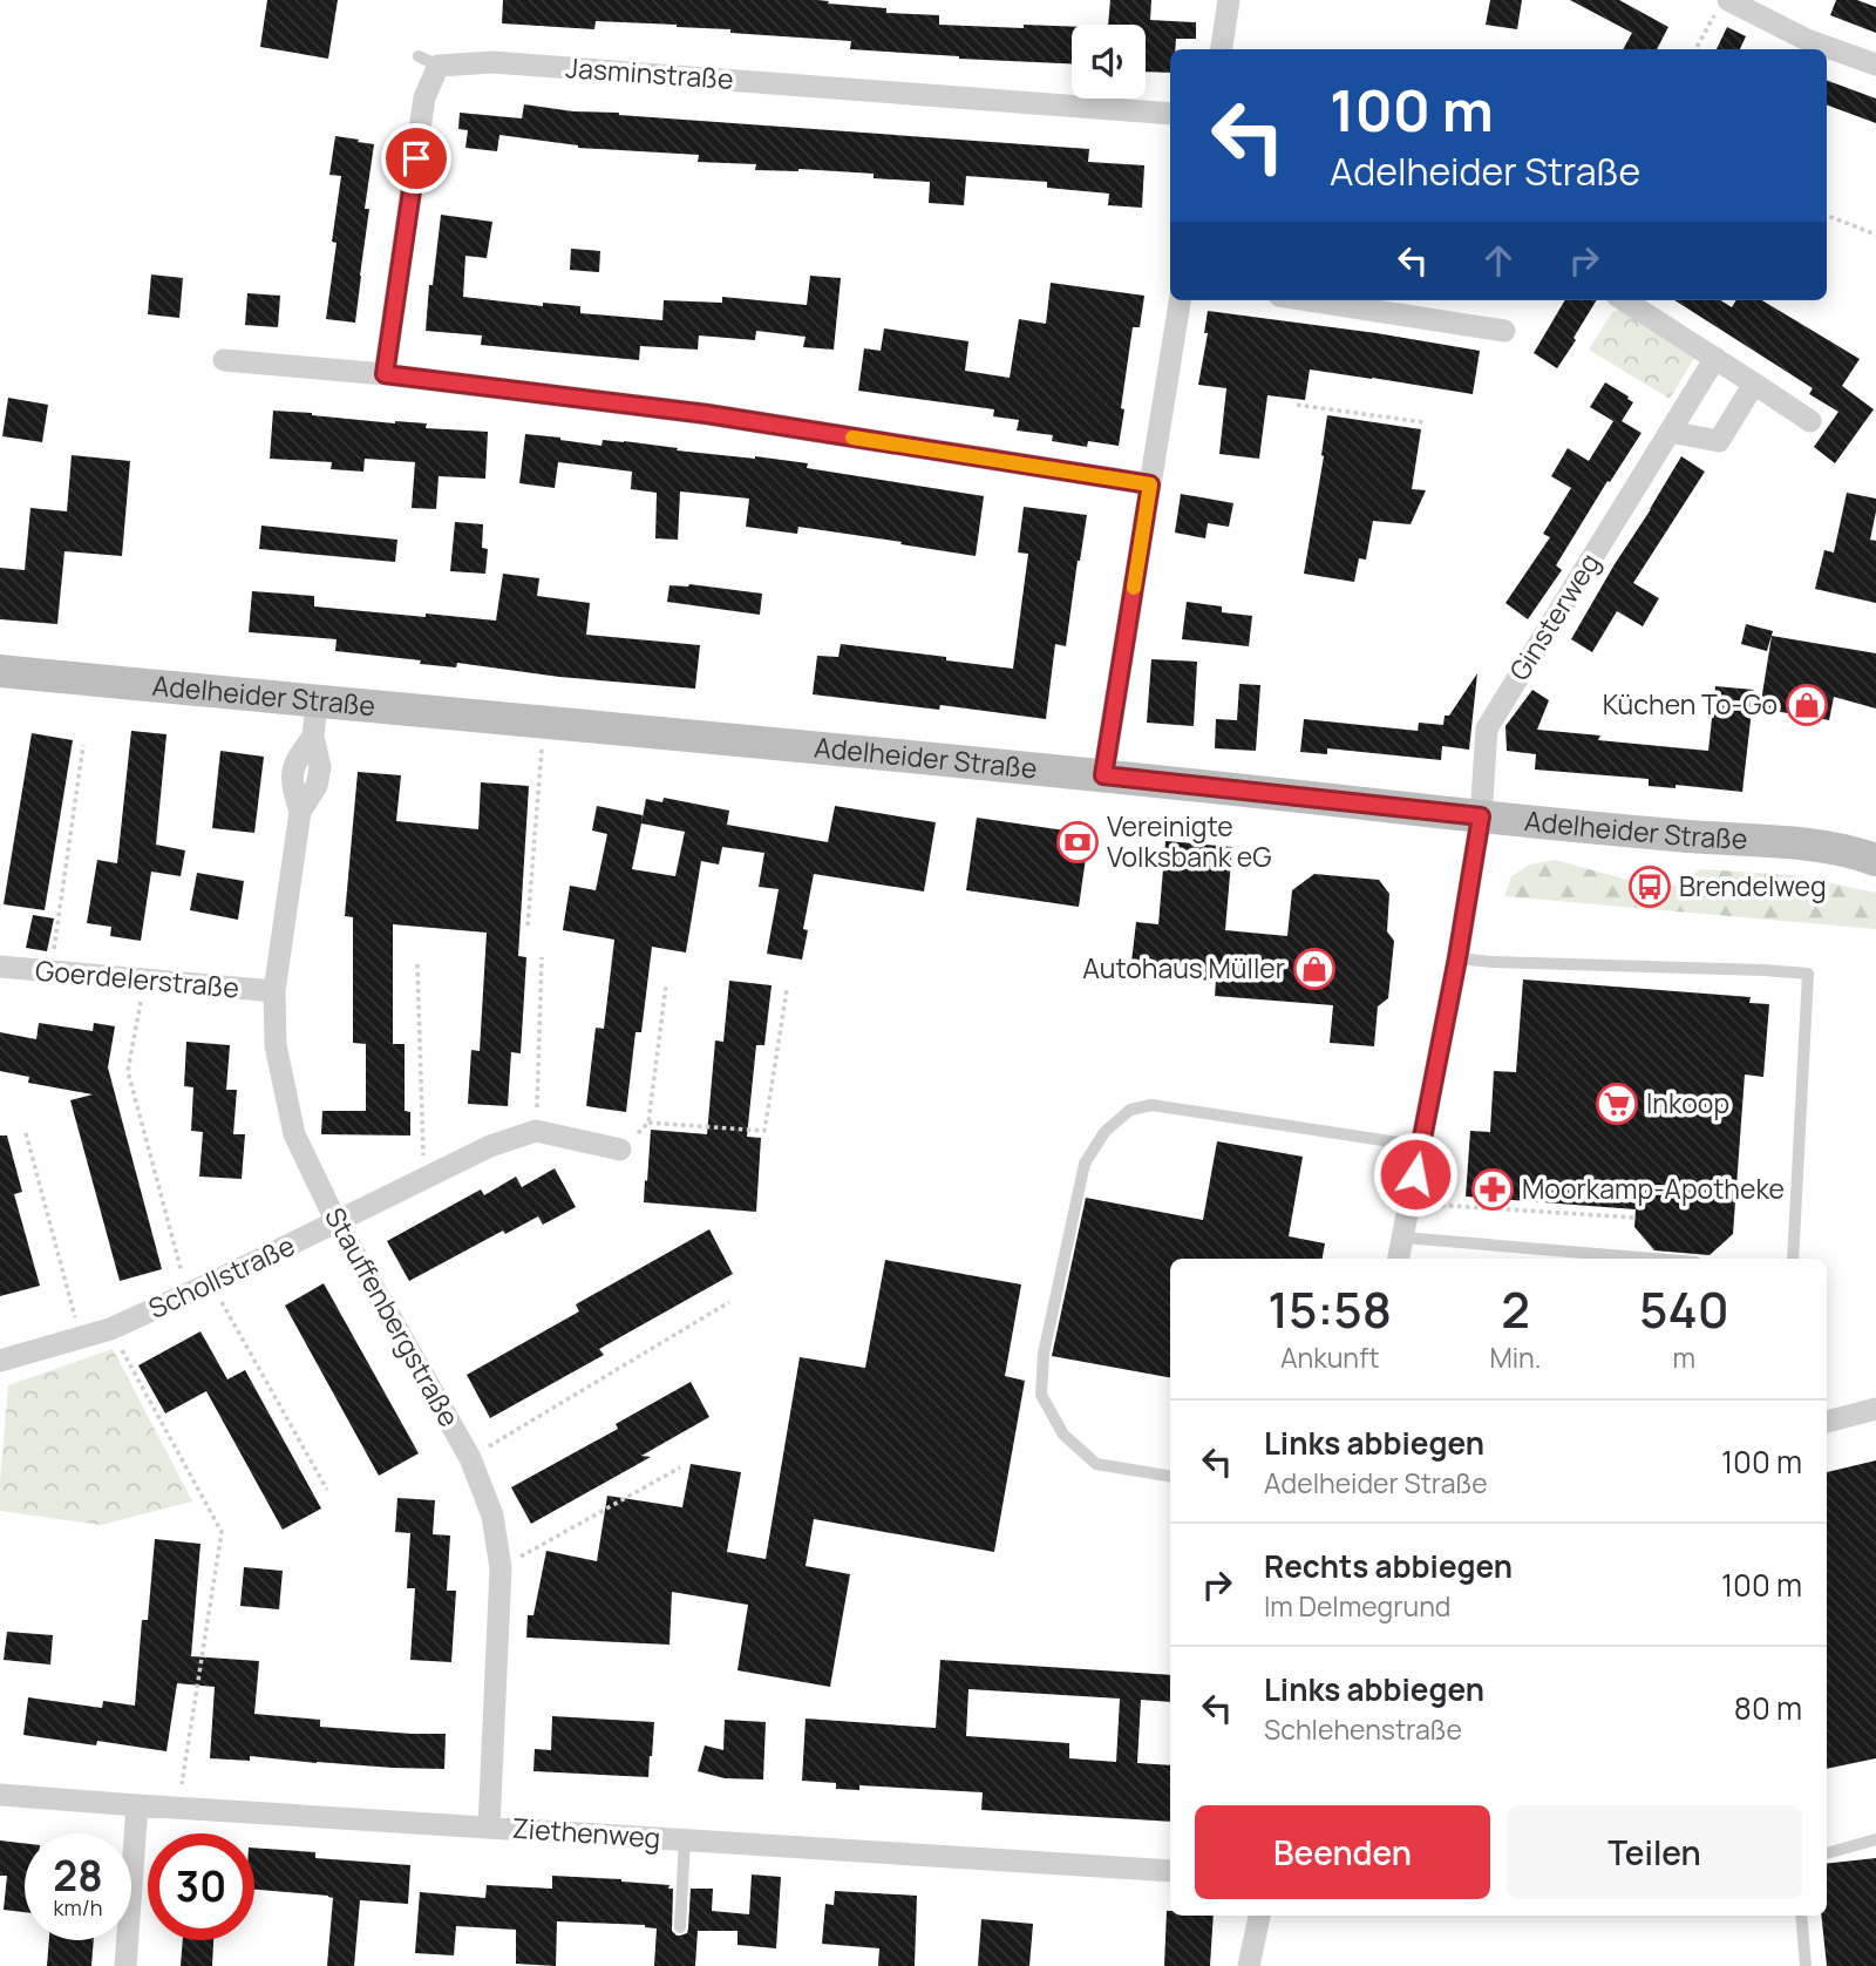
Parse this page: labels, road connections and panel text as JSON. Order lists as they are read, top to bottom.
{
  "streets": {
    "main road": ["Adelheider Straße"],
    "street": [
      "Jasminstraße",
      "Ginsterweg",
      "Goerdelerstraße",
      "Schollstraße",
      "Stauffenbergstraße",
      "Ziethenweg"
    ]
  },
  "crossings": [
    ["Ginsterweg", "Adelheider Straße"],
    ["Adelheider Straße", "Stauffenbergstraße"],
    ["Goerdelerstraße", "Stauffenbergstraße"],
    ["Schollstraße", "Stauffenbergstraße"],
    ["Stauffenbergstraße", "Ziethenweg"]
  ],
  "places": {
    "shop": ["Küchen To-Go", "Autohaus Müller"],
    "bank": ["Vereinigte Volksbank eG"],
    "bus stop": ["Brendelweg"],
    "supermarket": ["Inkoop"],
    "pharmacy": ["Moorkamp-Apotheke"]
  },
  "page": {
    "turn": ["100 m", "Adelheider Straße"],
    "eta": [
      "15:58",
      "Ankunft",
      "2",
      "Min.",
      "540",
      "m"
    ],
    "list": [
      {
        "name": "Links abbiegen",
        "note": "Adelheider Straße",
        "value": "100 m"
      },
      {
        "name": "Rechts abbiegen",
        "note": "Im Delmegrund",
        "value": "100 m"
      },
      {
        "name": "Links abbiegen",
        "note": "Schlehenstraße",
        "value": "80 m"
      }
    ],
    "buttons": ["Beenden", "Teilen"],
    "speed": "28 km/h",
    "limit": "30"
  }
}
